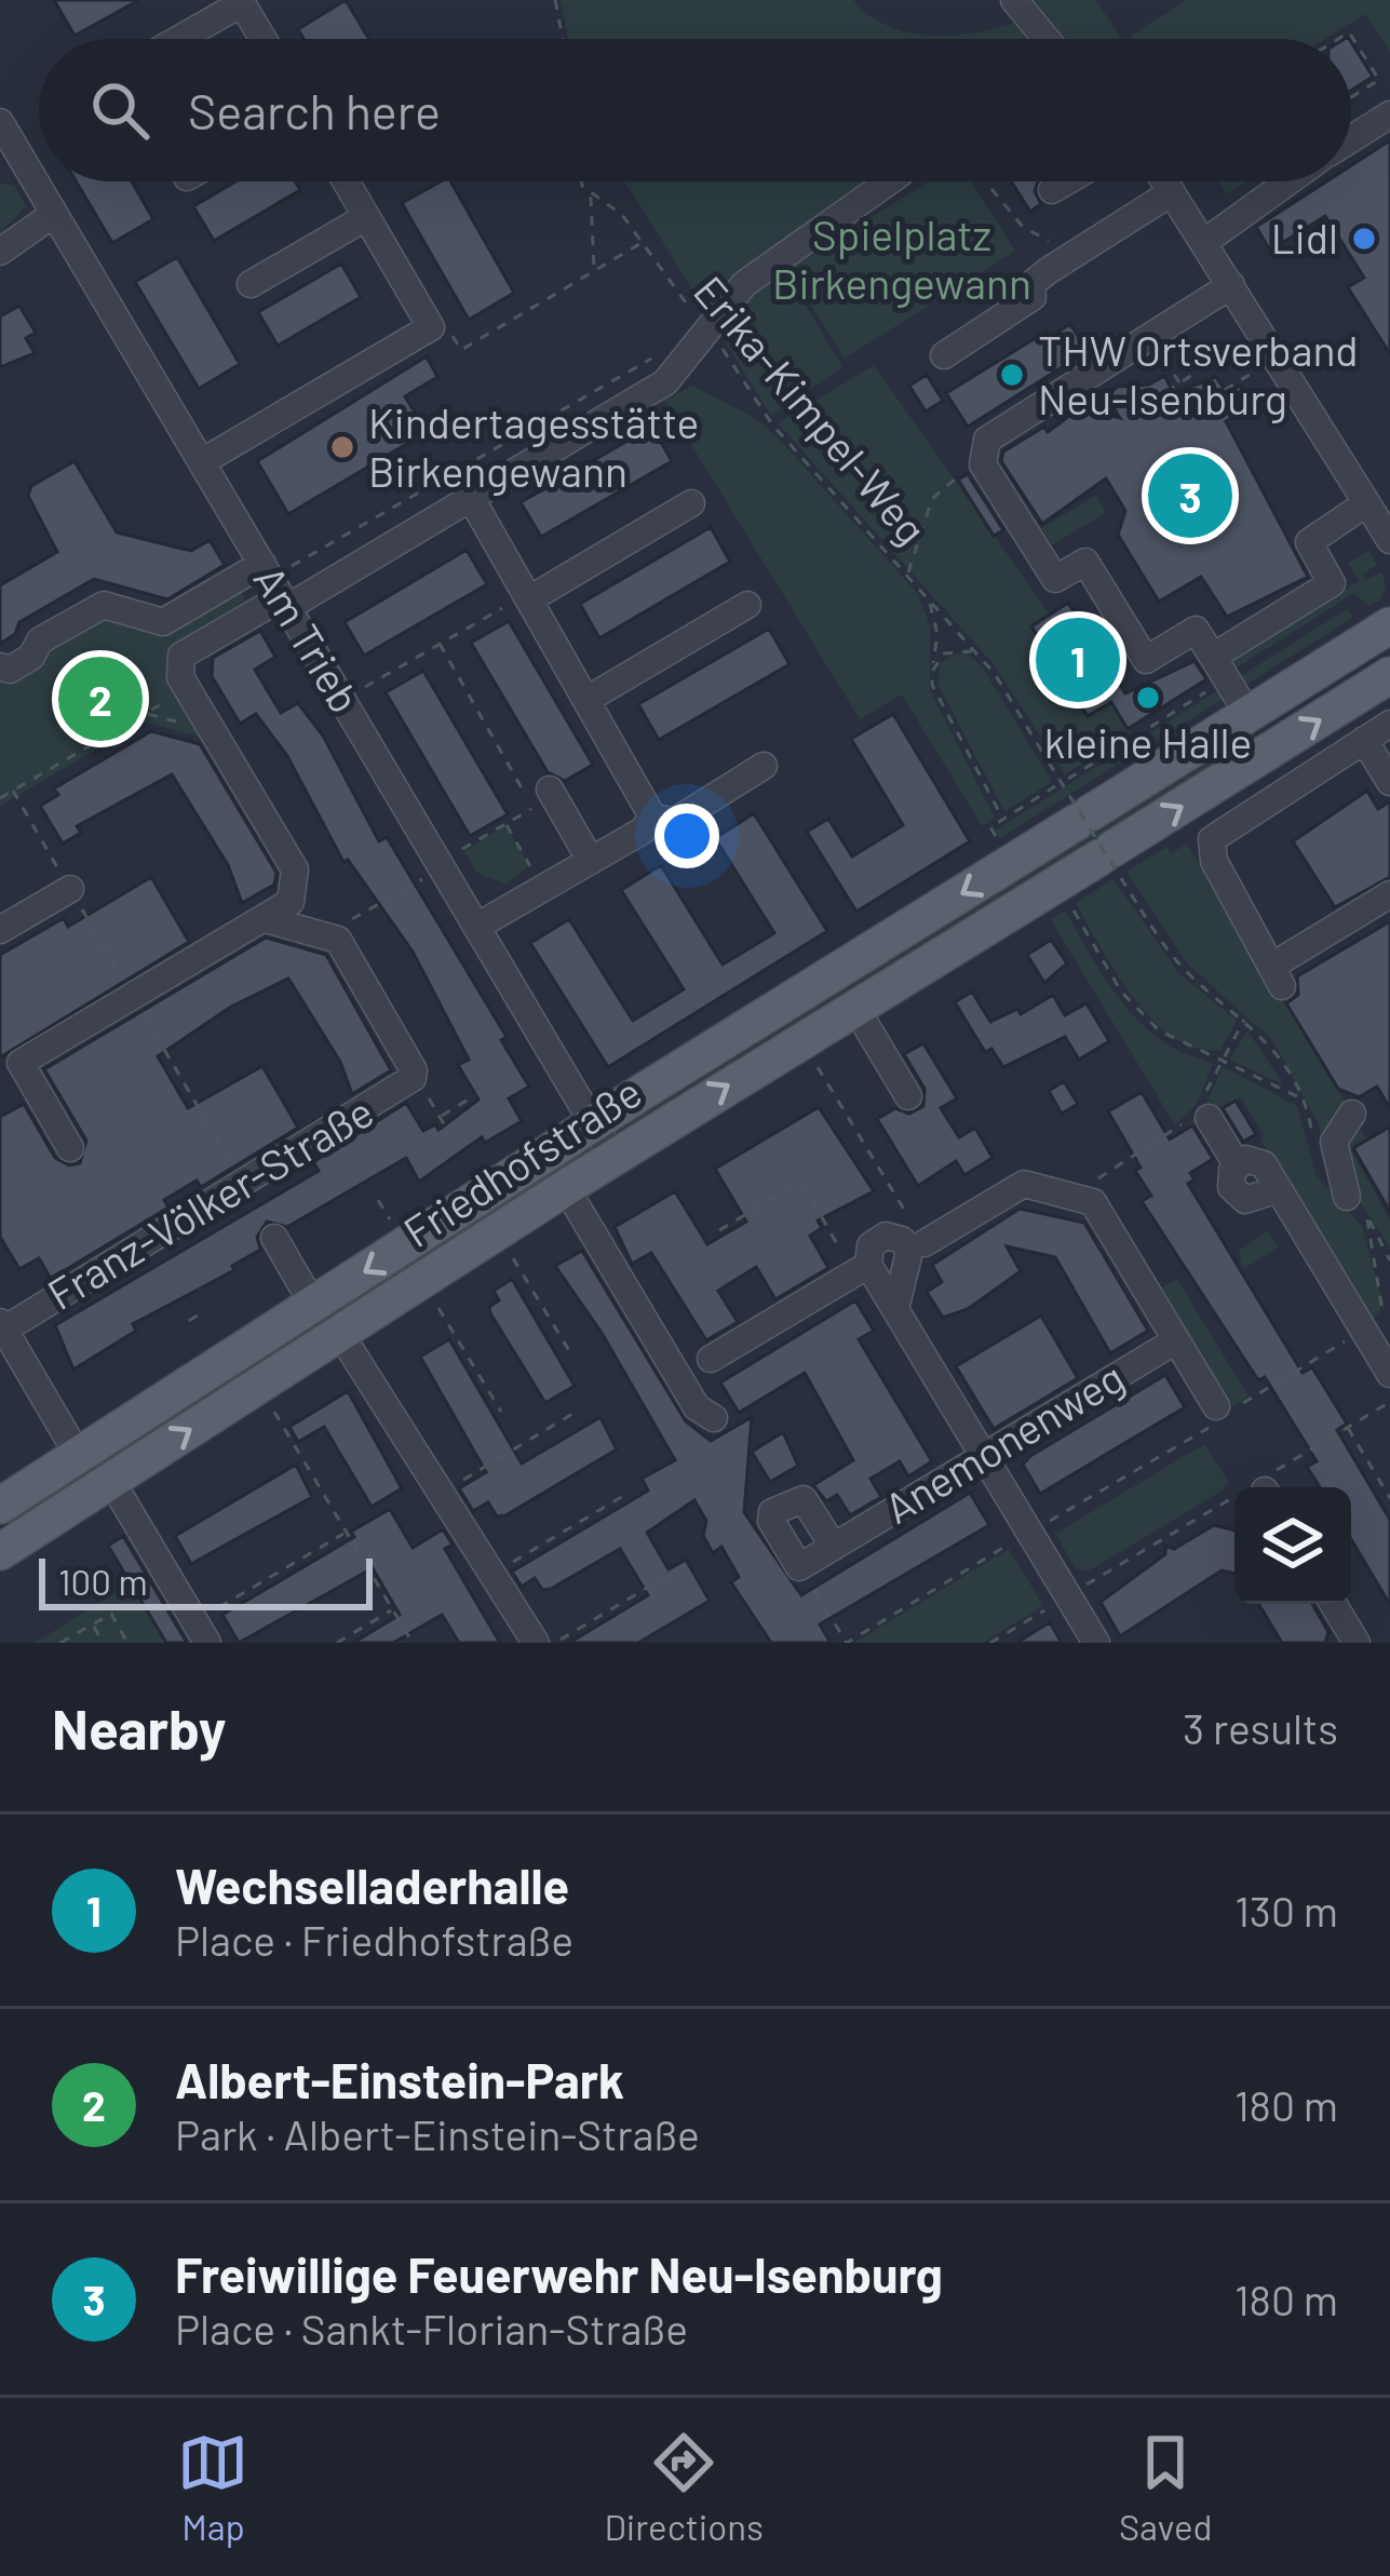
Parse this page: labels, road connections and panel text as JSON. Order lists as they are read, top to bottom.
{
  "streets": {
    "main road": ["Friedhofstraße"],
    "street": ["Am Trieb", "Franz-Völker-Straße", "Anemonenweg"],
    "path": ["Erika-Kimpel-Weg"]
  },
  "crossings": [
    ["Am Trieb", "Friedhofstraße"]
  ],
  "parks": ["Spielplatz Birkengewann"],
  "places": [
    "Lidl",
    "THW Ortsverband Neu-Isenburg",
    "Kindertagesstätte Birkengewann",
    "kleine Halle"
  ],
  "scale_bar": "100 m",
  "page": {
    "search": "Search here",
    "pins": ["3", "1", "2"],
    "scale": "100 m",
    "heading": ["Nearby", "3 results"],
    "list": [
      {
        "mark": "1",
        "name": "Wechselladerhalle",
        "note": "Place · Friedhofstraße",
        "value": "130 m"
      },
      {
        "mark": "2",
        "name": "Albert-Einstein-Park",
        "note": "Park · Albert-Einstein-Straße",
        "value": "180 m"
      },
      {
        "mark": "3",
        "name": "Freiwillige Feuerwehr Neu-Isenburg",
        "note": "Place · Sankt-Florian-Straße",
        "value": "180 m"
      }
    ],
    "nav": ["Map", "Directions", "Saved"]
  }
}
